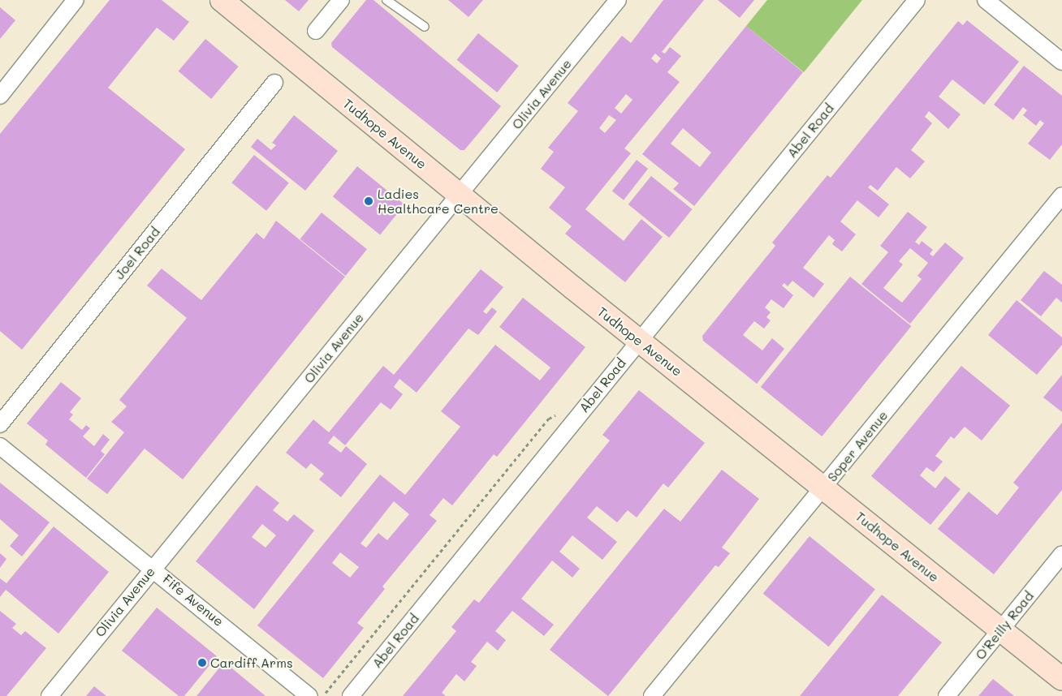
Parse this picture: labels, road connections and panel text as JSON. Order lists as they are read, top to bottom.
{
  "streets": {
    "street": [
      "Olivia Avenue",
      "Abel Road",
      "Tudhope Avenue",
      "Joel Road",
      "Soper Avenue",
      "Fife Avenue",
      "O'Reilly Road"
    ]
  },
  "crossings": [
    ["Olivia Avenue", "Tudhope Avenue"],
    ["Olivia Avenue", "Fife Avenue"],
    ["Abel Road", "Tudhope Avenue"],
    ["Tudhope Avenue", "Soper Avenue"],
    ["Tudhope Avenue", "O'Reilly Road"]
  ],
  "places": ["Ladies Healthcare Centre", "Cardiff Arms"]
}
